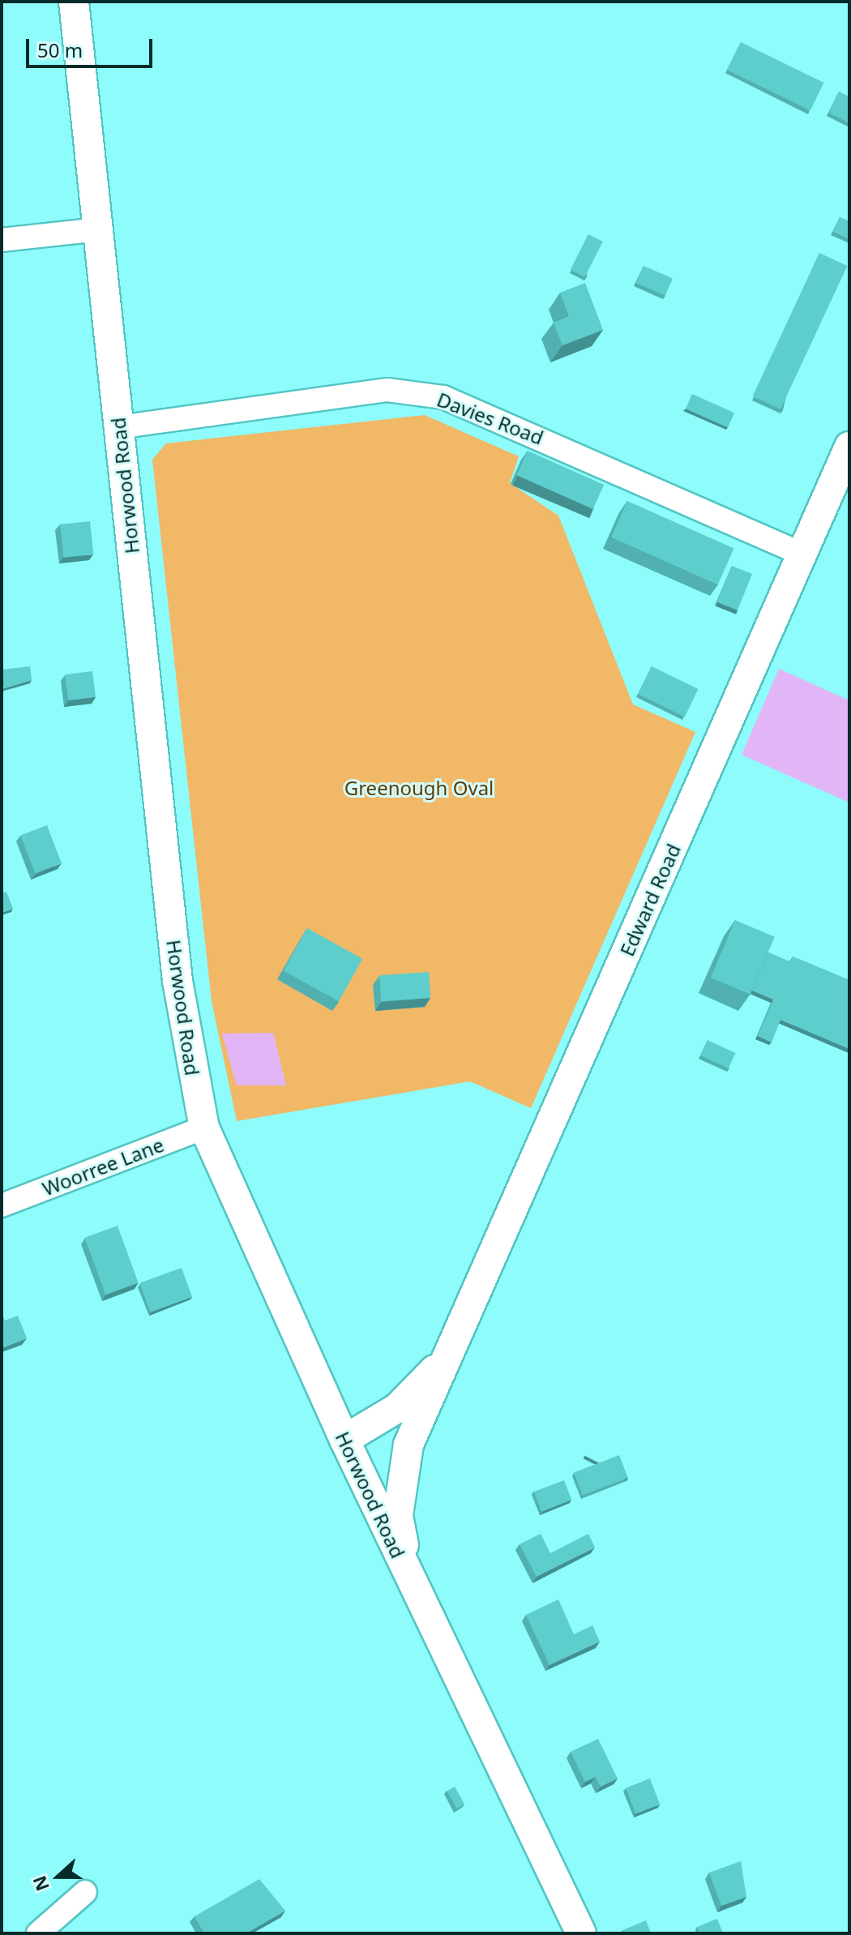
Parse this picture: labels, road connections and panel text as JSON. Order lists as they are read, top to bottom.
{
  "streets": {
    "main road": ["Horwood Road", "Edward Road"],
    "street": ["Davies Road", "Woorree Lane"]
  },
  "crossings": [
    ["Davies Road", "Horwood Road"],
    ["Davies Road", "Edward Road"],
    ["Horwood Road", "Edward Road"],
    ["Horwood Road", "Woorree Lane"]
  ],
  "parks": ["Greenough Oval"],
  "scale_bar": "50 m",
  "north": "left"
}
